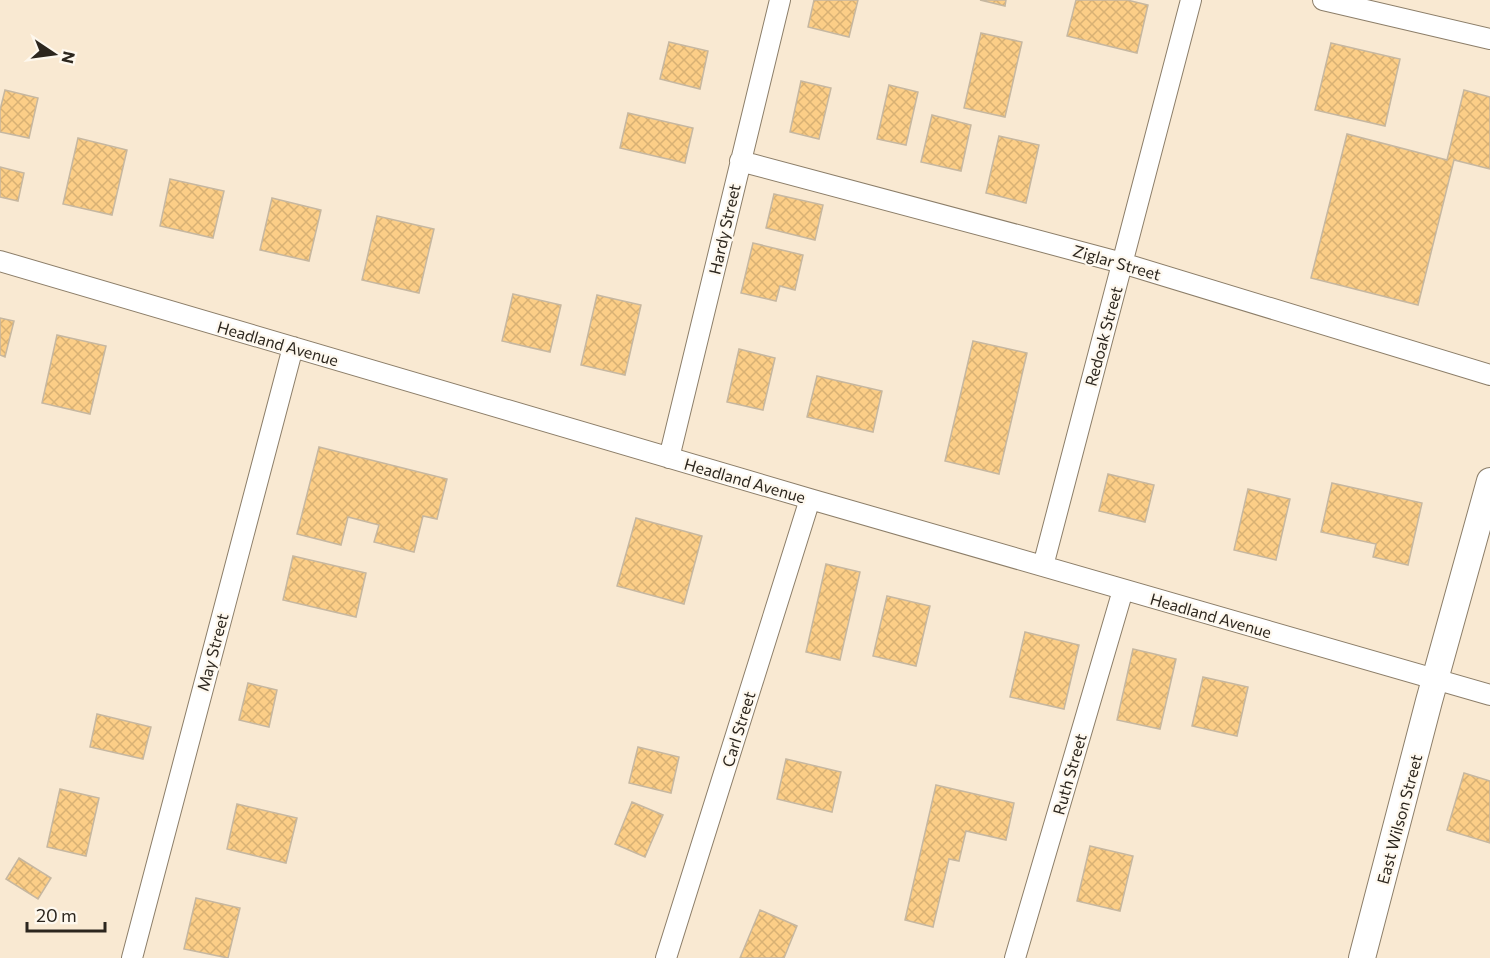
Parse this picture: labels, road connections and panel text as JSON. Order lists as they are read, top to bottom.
{
  "streets": {
    "street": [
      "Hardy Street",
      "Ziglar Street",
      "Redoak Street",
      "Headland Avenue",
      "May Street",
      "Carl Street",
      "Ruth Street",
      "East Wilson Street"
    ]
  },
  "crossings": [
    ["Hardy Street", "Ziglar Street"],
    ["Hardy Street", "Headland Avenue"],
    ["Ziglar Street", "Redoak Street"],
    ["Redoak Street", "Headland Avenue"],
    ["Headland Avenue", "May Street"],
    ["Headland Avenue", "Carl Street"],
    ["Headland Avenue", "Ruth Street"],
    ["Headland Avenue", "East Wilson Street"]
  ],
  "scale_bar": "20 m",
  "north": "right"
}
